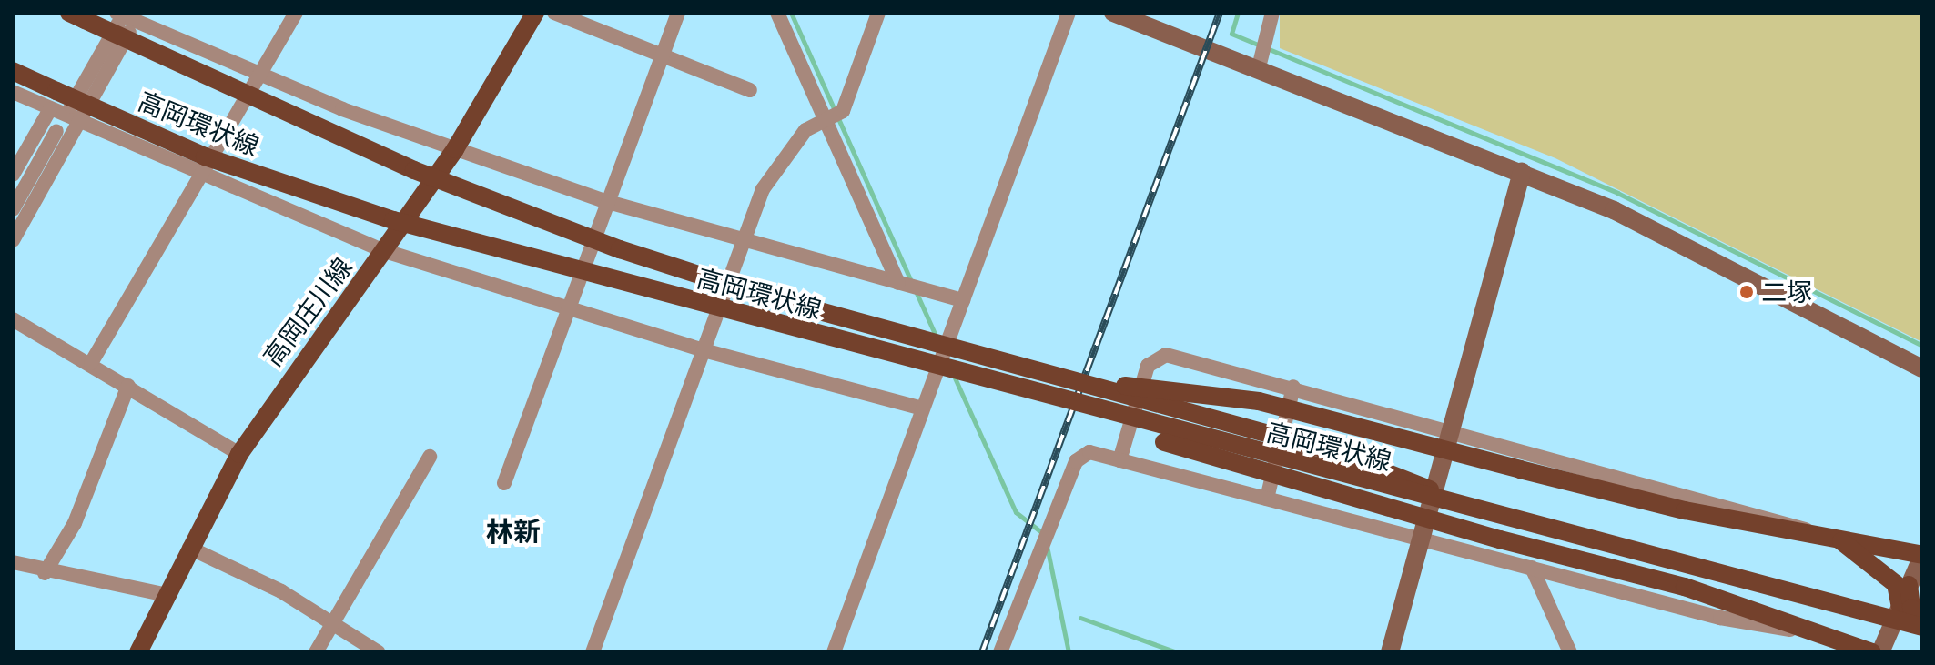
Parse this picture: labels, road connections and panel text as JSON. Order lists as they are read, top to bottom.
{
  "streets": {
    "main road": ["高岡環状線", "高岡庄川線"]
  },
  "districts": ["林新"],
  "places": ["二塚"]
}
